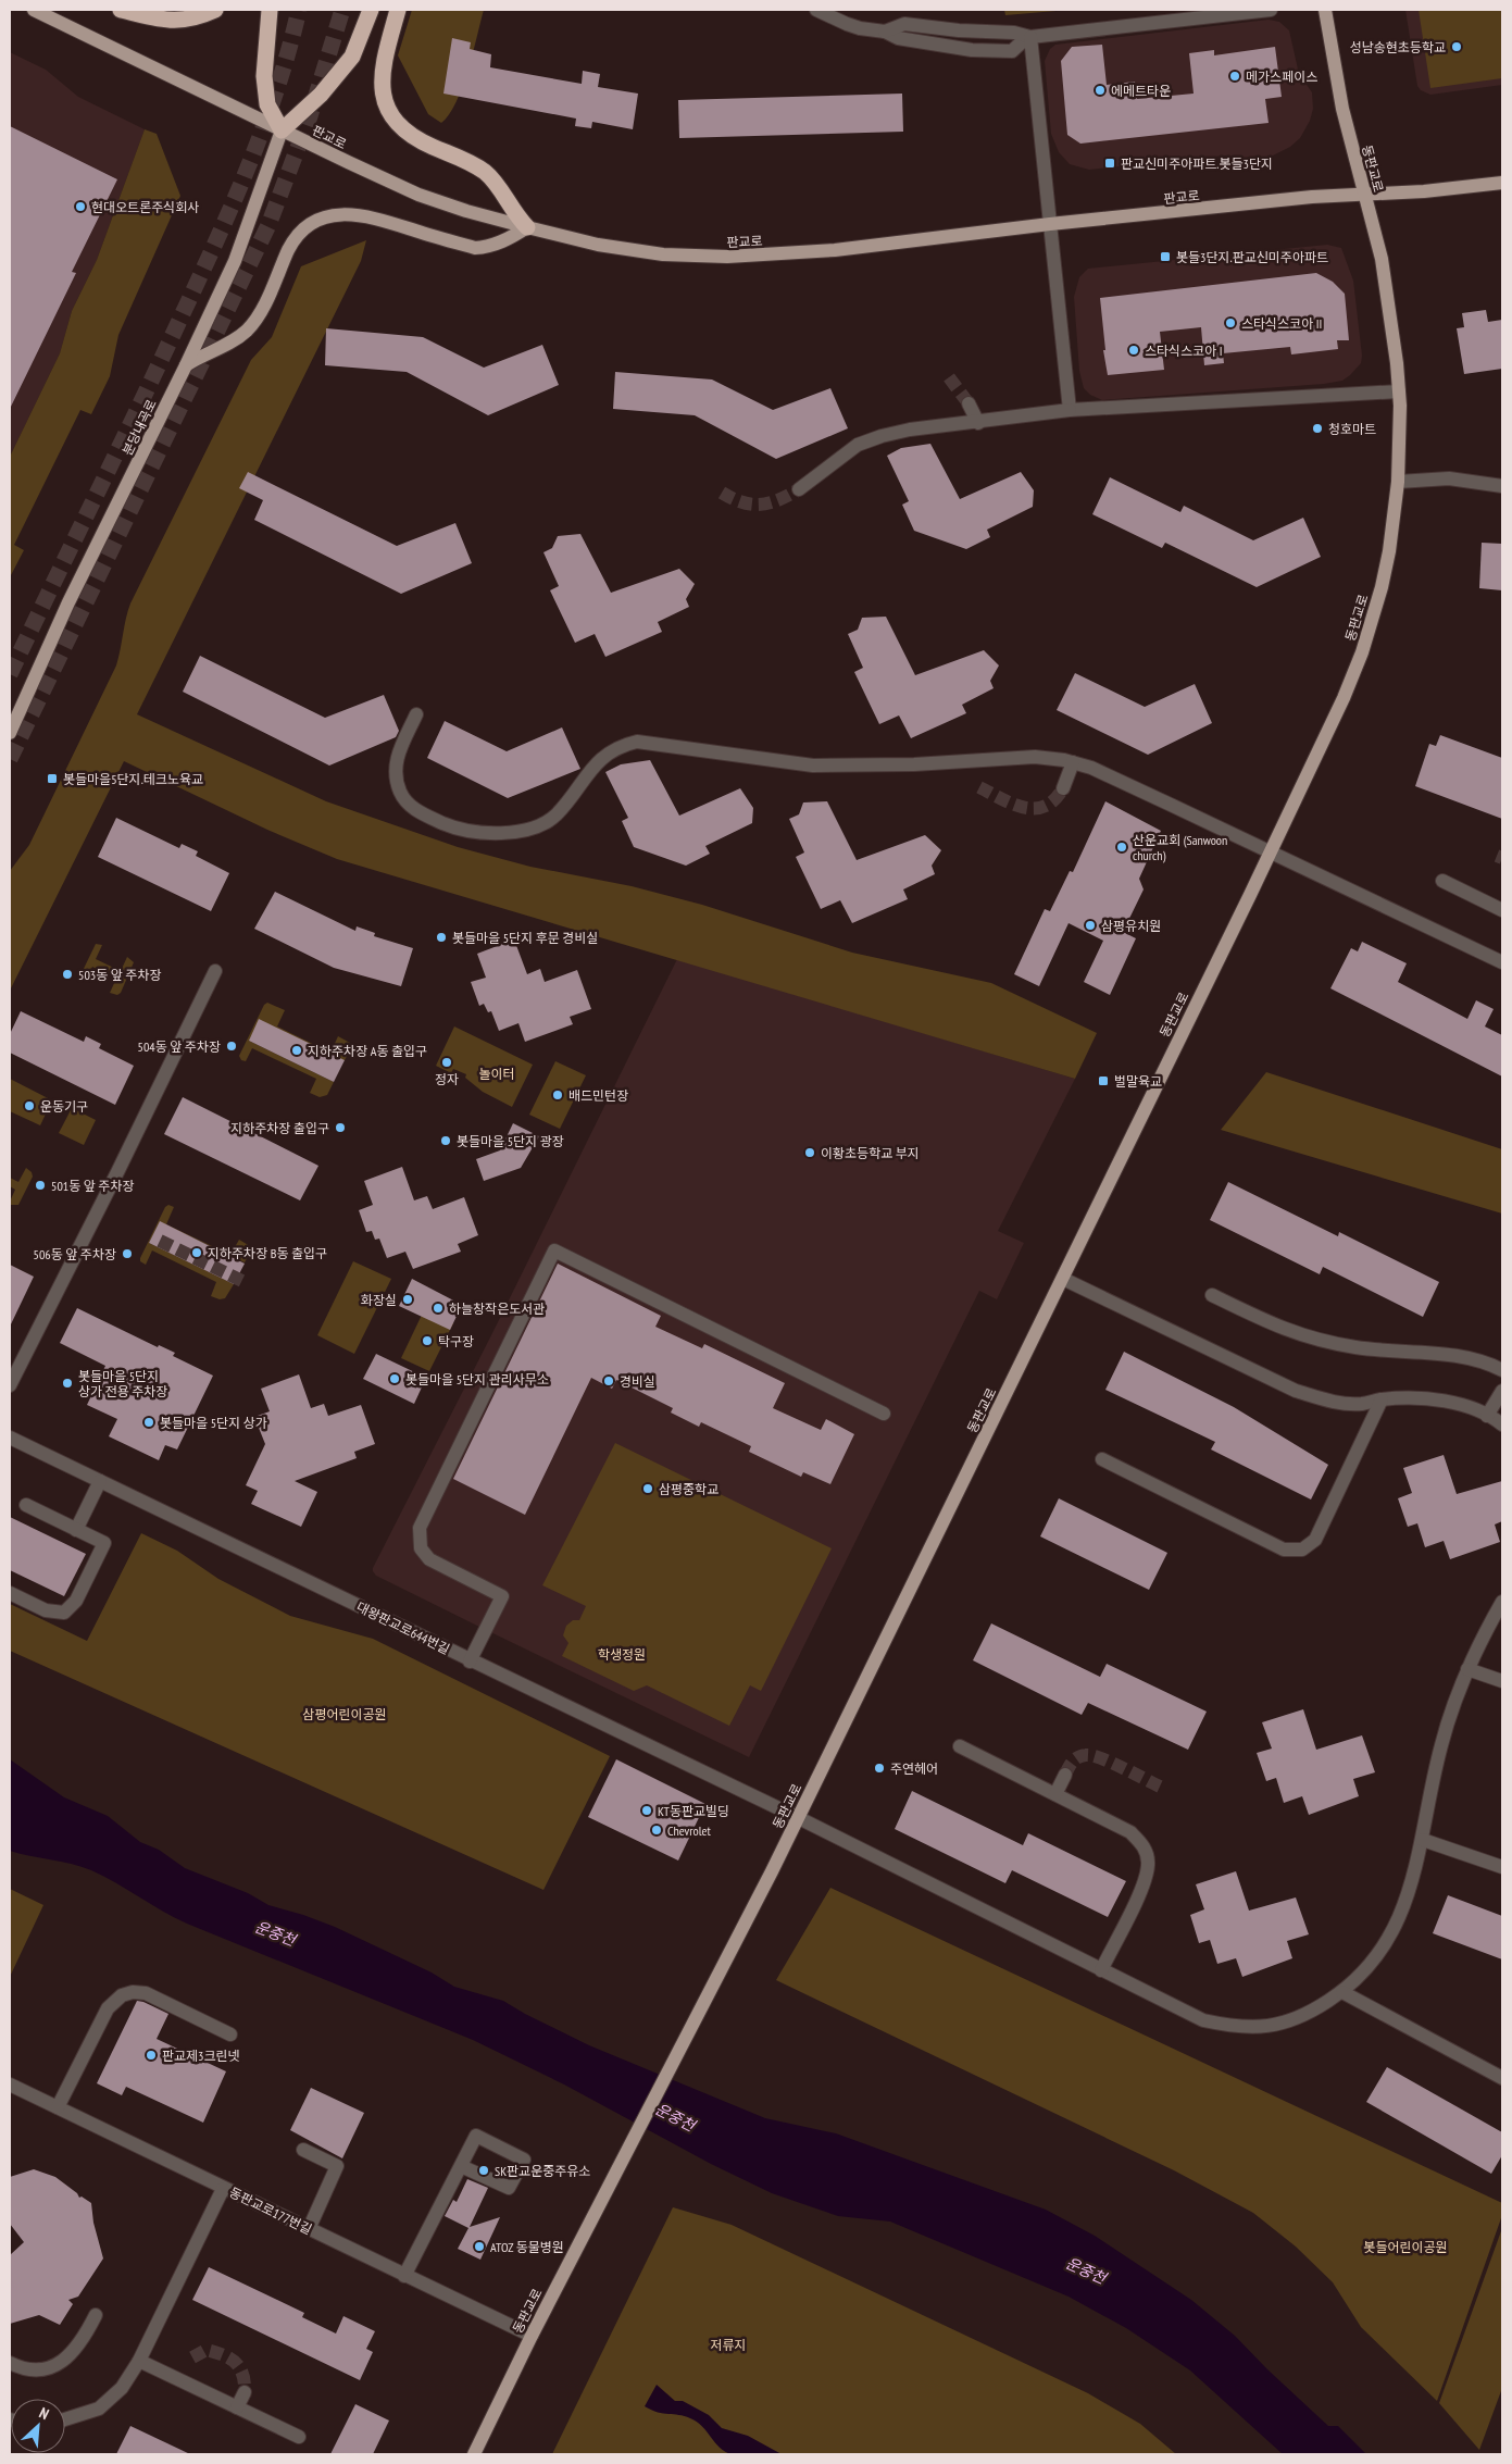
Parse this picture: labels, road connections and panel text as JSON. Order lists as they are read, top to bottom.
{
  "streets": {
    "main road": ["판교로", "동판교로", "분당내곡로"],
    "street": ["대왕판교로644번길", "동판교로177번길"]
  },
  "crossings": [
    ["판교로", "동판교로"],
    ["판교로", "분당내곡로"],
    ["동판교로", "대왕판교로644번길"],
    ["동판교로", "동판교로177번길"]
  ],
  "water": ["운중천"],
  "parks": [
    "놀이터",
    "학생정원",
    "삼평어린이공원",
    "봇들어린이공원",
    "저류지"
  ],
  "places": {
    "other": [
      "성남송현초등학교",
      "메가스페이스",
      "에메트타운",
      "현대오트론주식회사",
      "스타식스코아 II",
      "스타식스코아 I",
      "청호마트",
      "산운교회 (Sanwoon church)",
      "삼평유치원",
      "봇들마을 5단지 후문 경비실",
      "503동 앞 주차장",
      "504동 앞 주차장",
      "지하주차장 A동 출입구",
      "정자",
      "배드민턴장",
      "운동기구",
      "지하주차장 출입구",
      "봇들마을 5단지 광장",
      "이황초등학교 부지",
      "501동 앞 주차장",
      "지하주차장 B동 출입구",
      "506동 앞 주차장",
      "화장실",
      "하늘창작은도서관",
      "탁구장",
      "봇들마을 5단지 관리사무소",
      "경비실",
      "봇들마을 5단지 상가 전용 주차장",
      "봇들마을 5단지 상가",
      "삼평중학교",
      "주연헤어",
      "KT동판교빌딩",
      "Chevrolet",
      "판교제3크린넷",
      "SK판교운중주유소",
      "ATOZ 동물병원"
    ],
    "transit": [
      "판교신미주아파트.봇들3단지",
      "봇들3단지.판교신미주아파트",
      "봇들마을5단지.테크노육교",
      "벌말육교"
    ]
  },
  "north": "top right"
}
